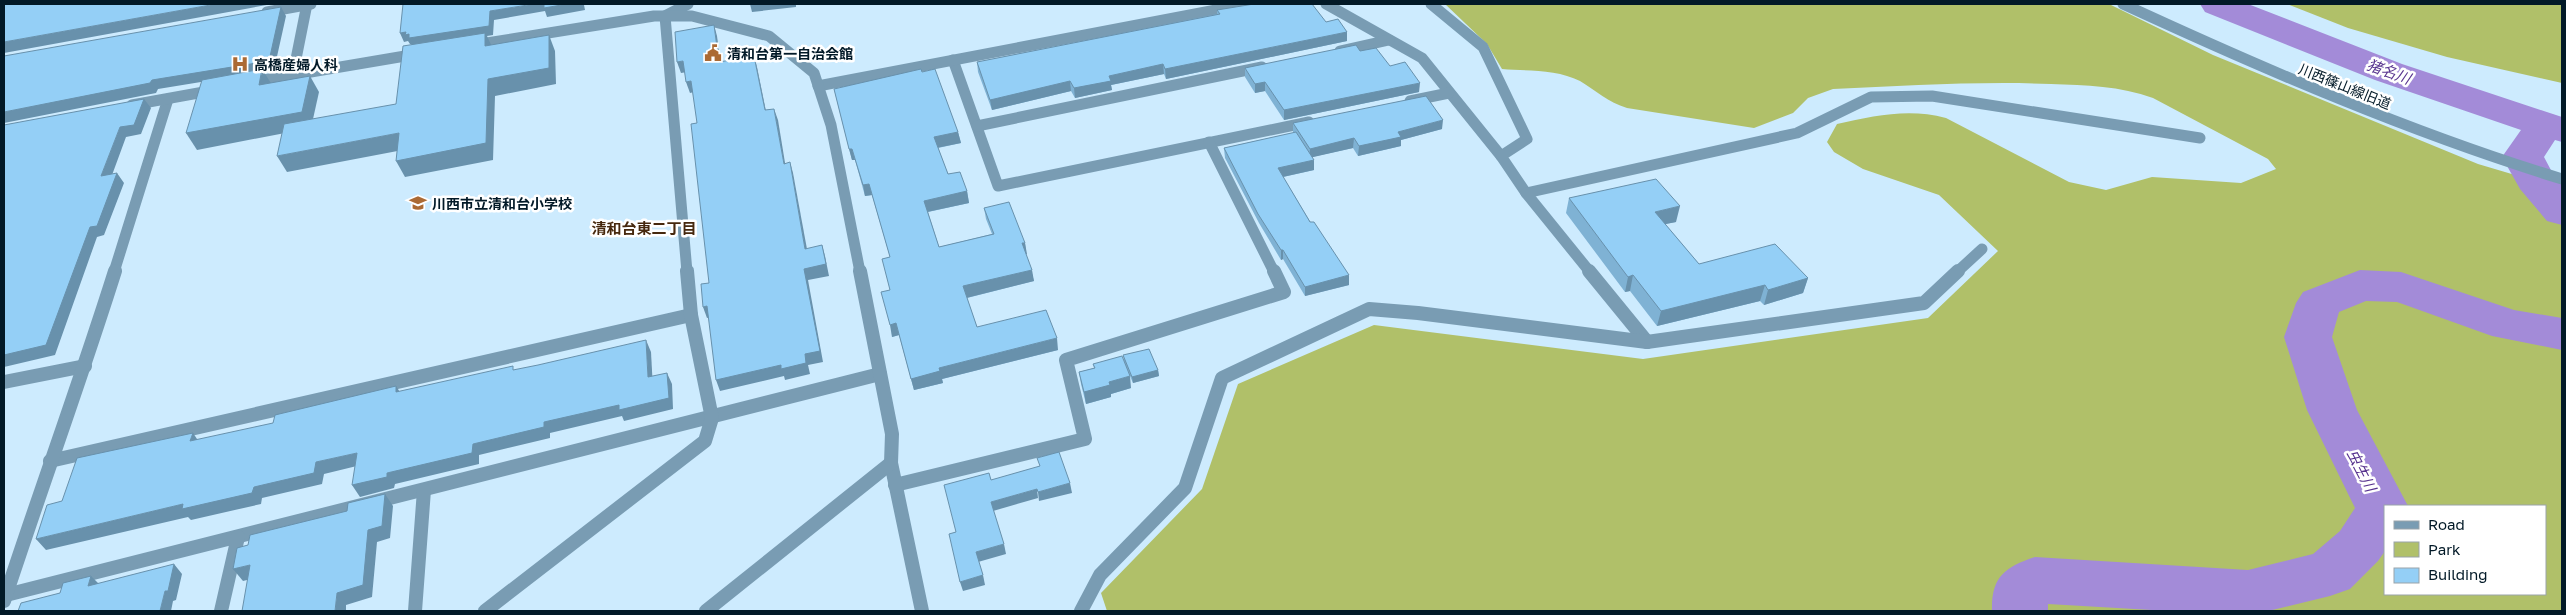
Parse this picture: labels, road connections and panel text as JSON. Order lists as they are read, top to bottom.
{
  "streets": {
    "street": ["川西篠山線旧道"]
  },
  "districts": ["清和台東二丁目"],
  "water": ["猪名川", "虫生川"],
  "places": {
    "public building": ["清和台第一自治会館"],
    "hospital": ["高橋産婦人科"],
    "school or university": ["川西市立清和台小学校"]
  },
  "legend": ["Road", "Park", "Building"]
}
